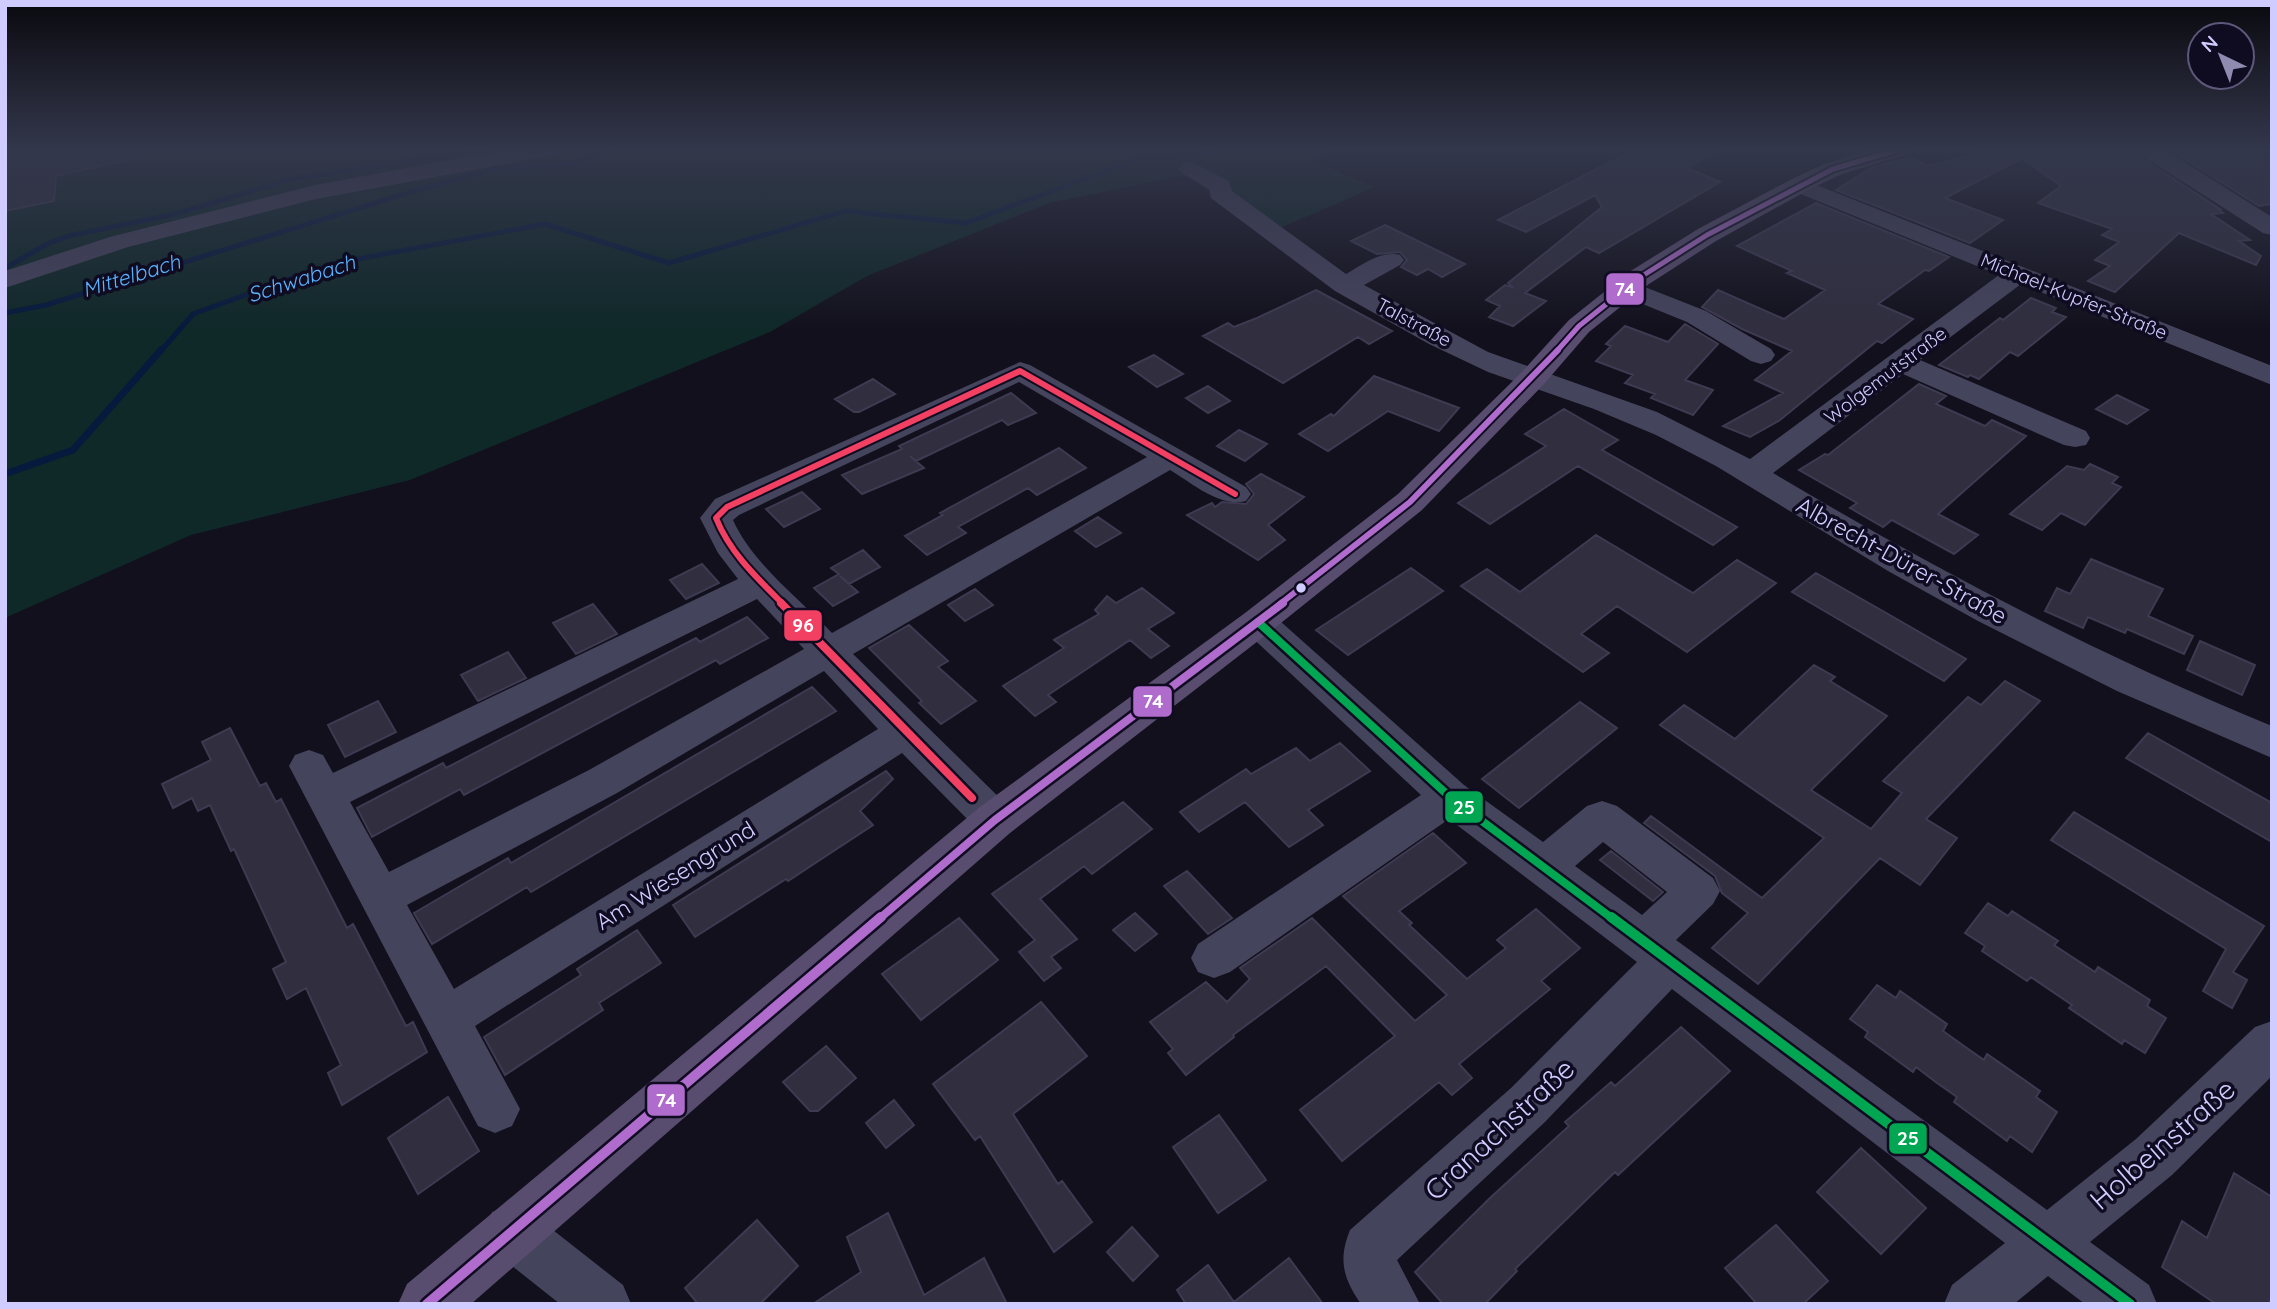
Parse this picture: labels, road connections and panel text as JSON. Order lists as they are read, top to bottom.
{
  "streets": {
    "street": [
      "Michael-Kupfer-Straße",
      "Talstraße",
      "Wolgemutstraße",
      "Albrecht-Dürer-Straße",
      "Am Wiesengrund",
      "Cranachstraße",
      "Holbeinstraße"
    ]
  },
  "crossings": [
    ["Michael-Kupfer-Straße", "Wolgemutstraße"],
    ["Talstraße", "Albrecht-Dürer-Straße"],
    ["Wolgemutstraße", "Albrecht-Dürer-Straße"]
  ],
  "water": ["Mittelbach", "Schwabach"],
  "lines": ["transit line 74", "transit line 96", "transit line 25"],
  "north": "top left"
}
